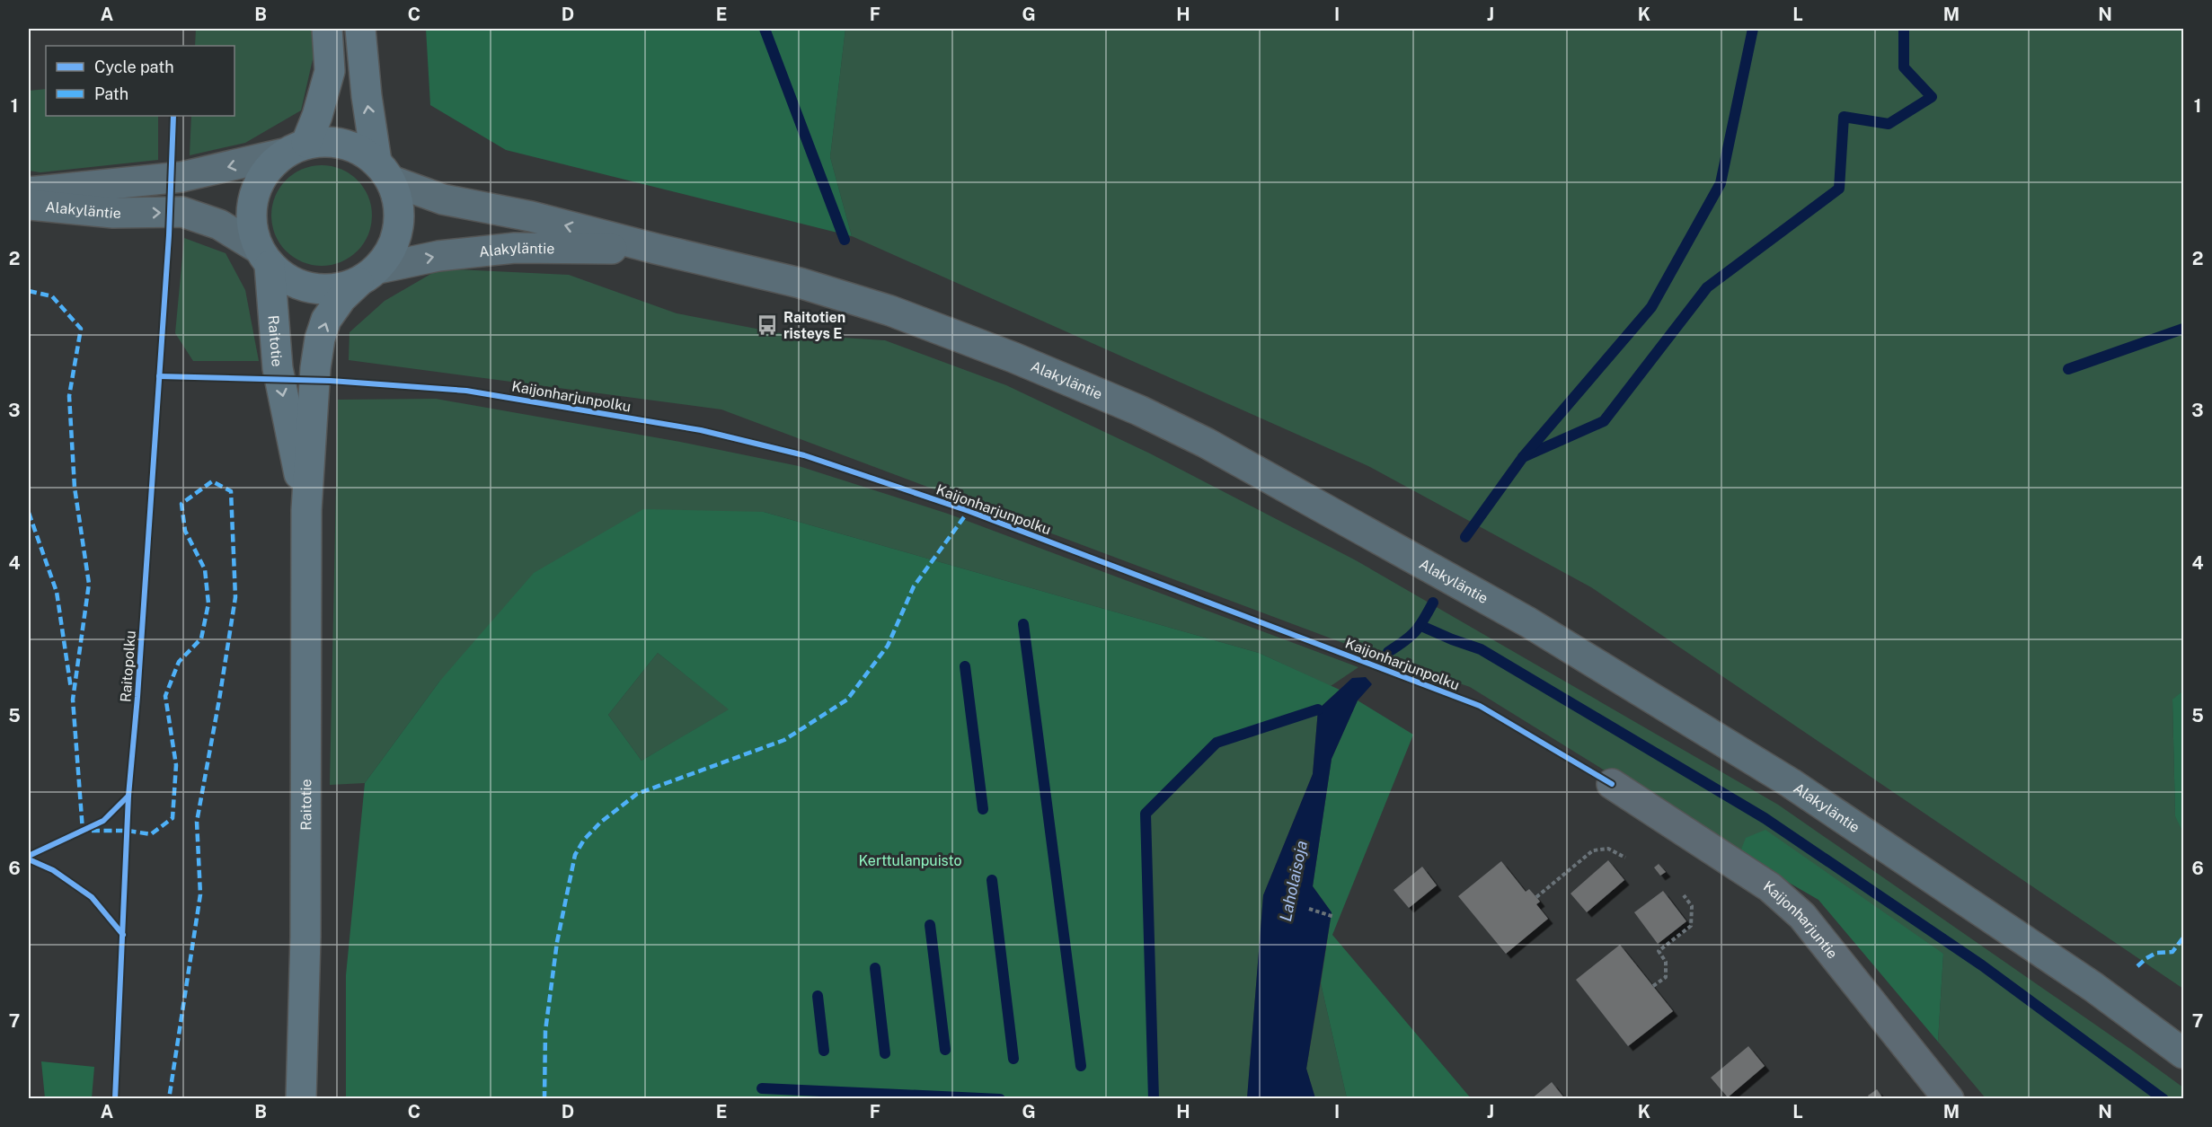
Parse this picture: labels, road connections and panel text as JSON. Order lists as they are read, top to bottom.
{
  "streets": {
    "main road": ["Alakyläntie", "Raitotie"],
    "street": ["Kaijonharjuntie"],
    "cycle path": ["Kaijonharjunpolku", "Raitopolku"]
  },
  "crossings": [
    ["Alakyläntie", "Raitotie"]
  ],
  "water": ["Laholaisoja"],
  "parks": ["Kerttulanpuisto"],
  "places": {
    "bus stop": ["Raitotien risteys E"]
  },
  "legend": ["Cycle path", "Path"],
  "grid": {
    "columns": [
      "A",
      "B",
      "C",
      "D",
      "E",
      "F",
      "G",
      "H",
      "I",
      "J",
      "K",
      "L",
      "M",
      "N"
    ],
    "rows": [
      "1",
      "2",
      "3",
      "4",
      "5",
      "6",
      "7"
    ]
  }
}
